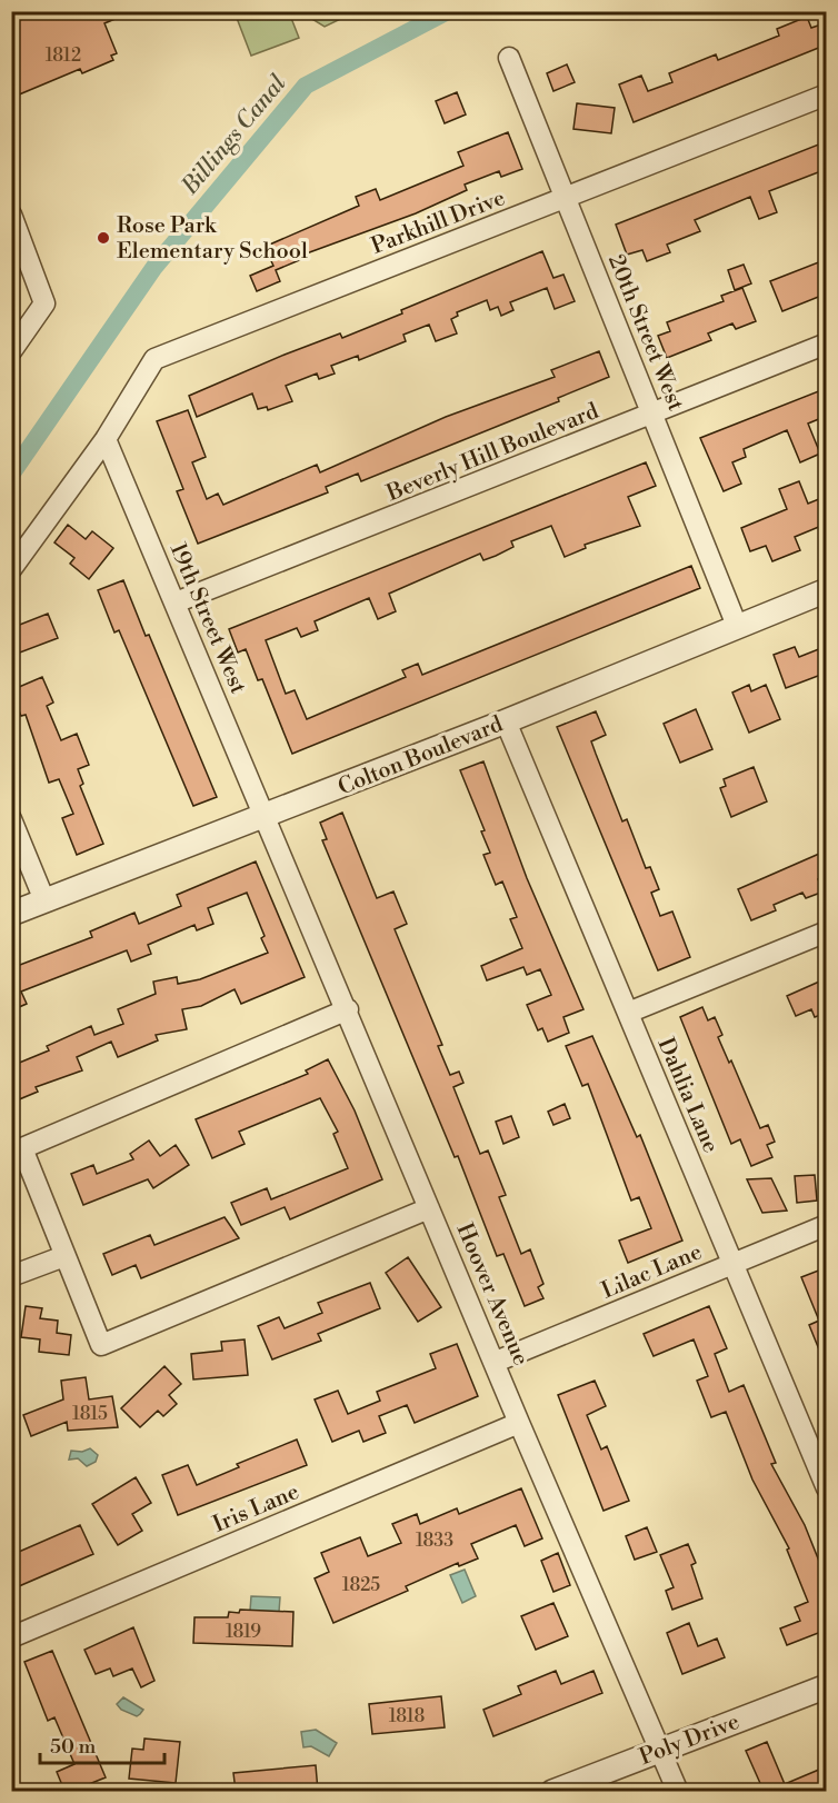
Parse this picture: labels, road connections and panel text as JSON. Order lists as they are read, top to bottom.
{
  "streets": {
    "street": [
      "Parkhill Drive",
      "20th Street West",
      "Beverly Hill Boulevard",
      "19th Street West",
      "Colton Boulevard",
      "Dahlia Lane",
      "Lilac Lane",
      "Hoover Avenue",
      "Iris Lane",
      "Poly Drive"
    ]
  },
  "crossings": [
    ["Parkhill Drive", "20th Street West"],
    ["Parkhill Drive", "19th Street West"],
    ["20th Street West", "Beverly Hill Boulevard"],
    ["20th Street West", "Colton Boulevard"],
    ["Beverly Hill Boulevard", "19th Street West"],
    ["19th Street West", "Colton Boulevard"],
    ["19th Street West", "Hoover Avenue"],
    ["Colton Boulevard", "Dahlia Lane"],
    ["Colton Boulevard", "Hoover Avenue"],
    ["Dahlia Lane", "Lilac Lane"],
    ["Lilac Lane", "Hoover Avenue"],
    ["Hoover Avenue", "Iris Lane"],
    ["Hoover Avenue", "Poly Drive"]
  ],
  "water": ["Billings Canal"],
  "places": ["Rose Park Elementary School"],
  "house_numbers": [
    "1812",
    "1815",
    "1833",
    "1825",
    "1819",
    "1818"
  ],
  "scale_bar": "50 m"
}
